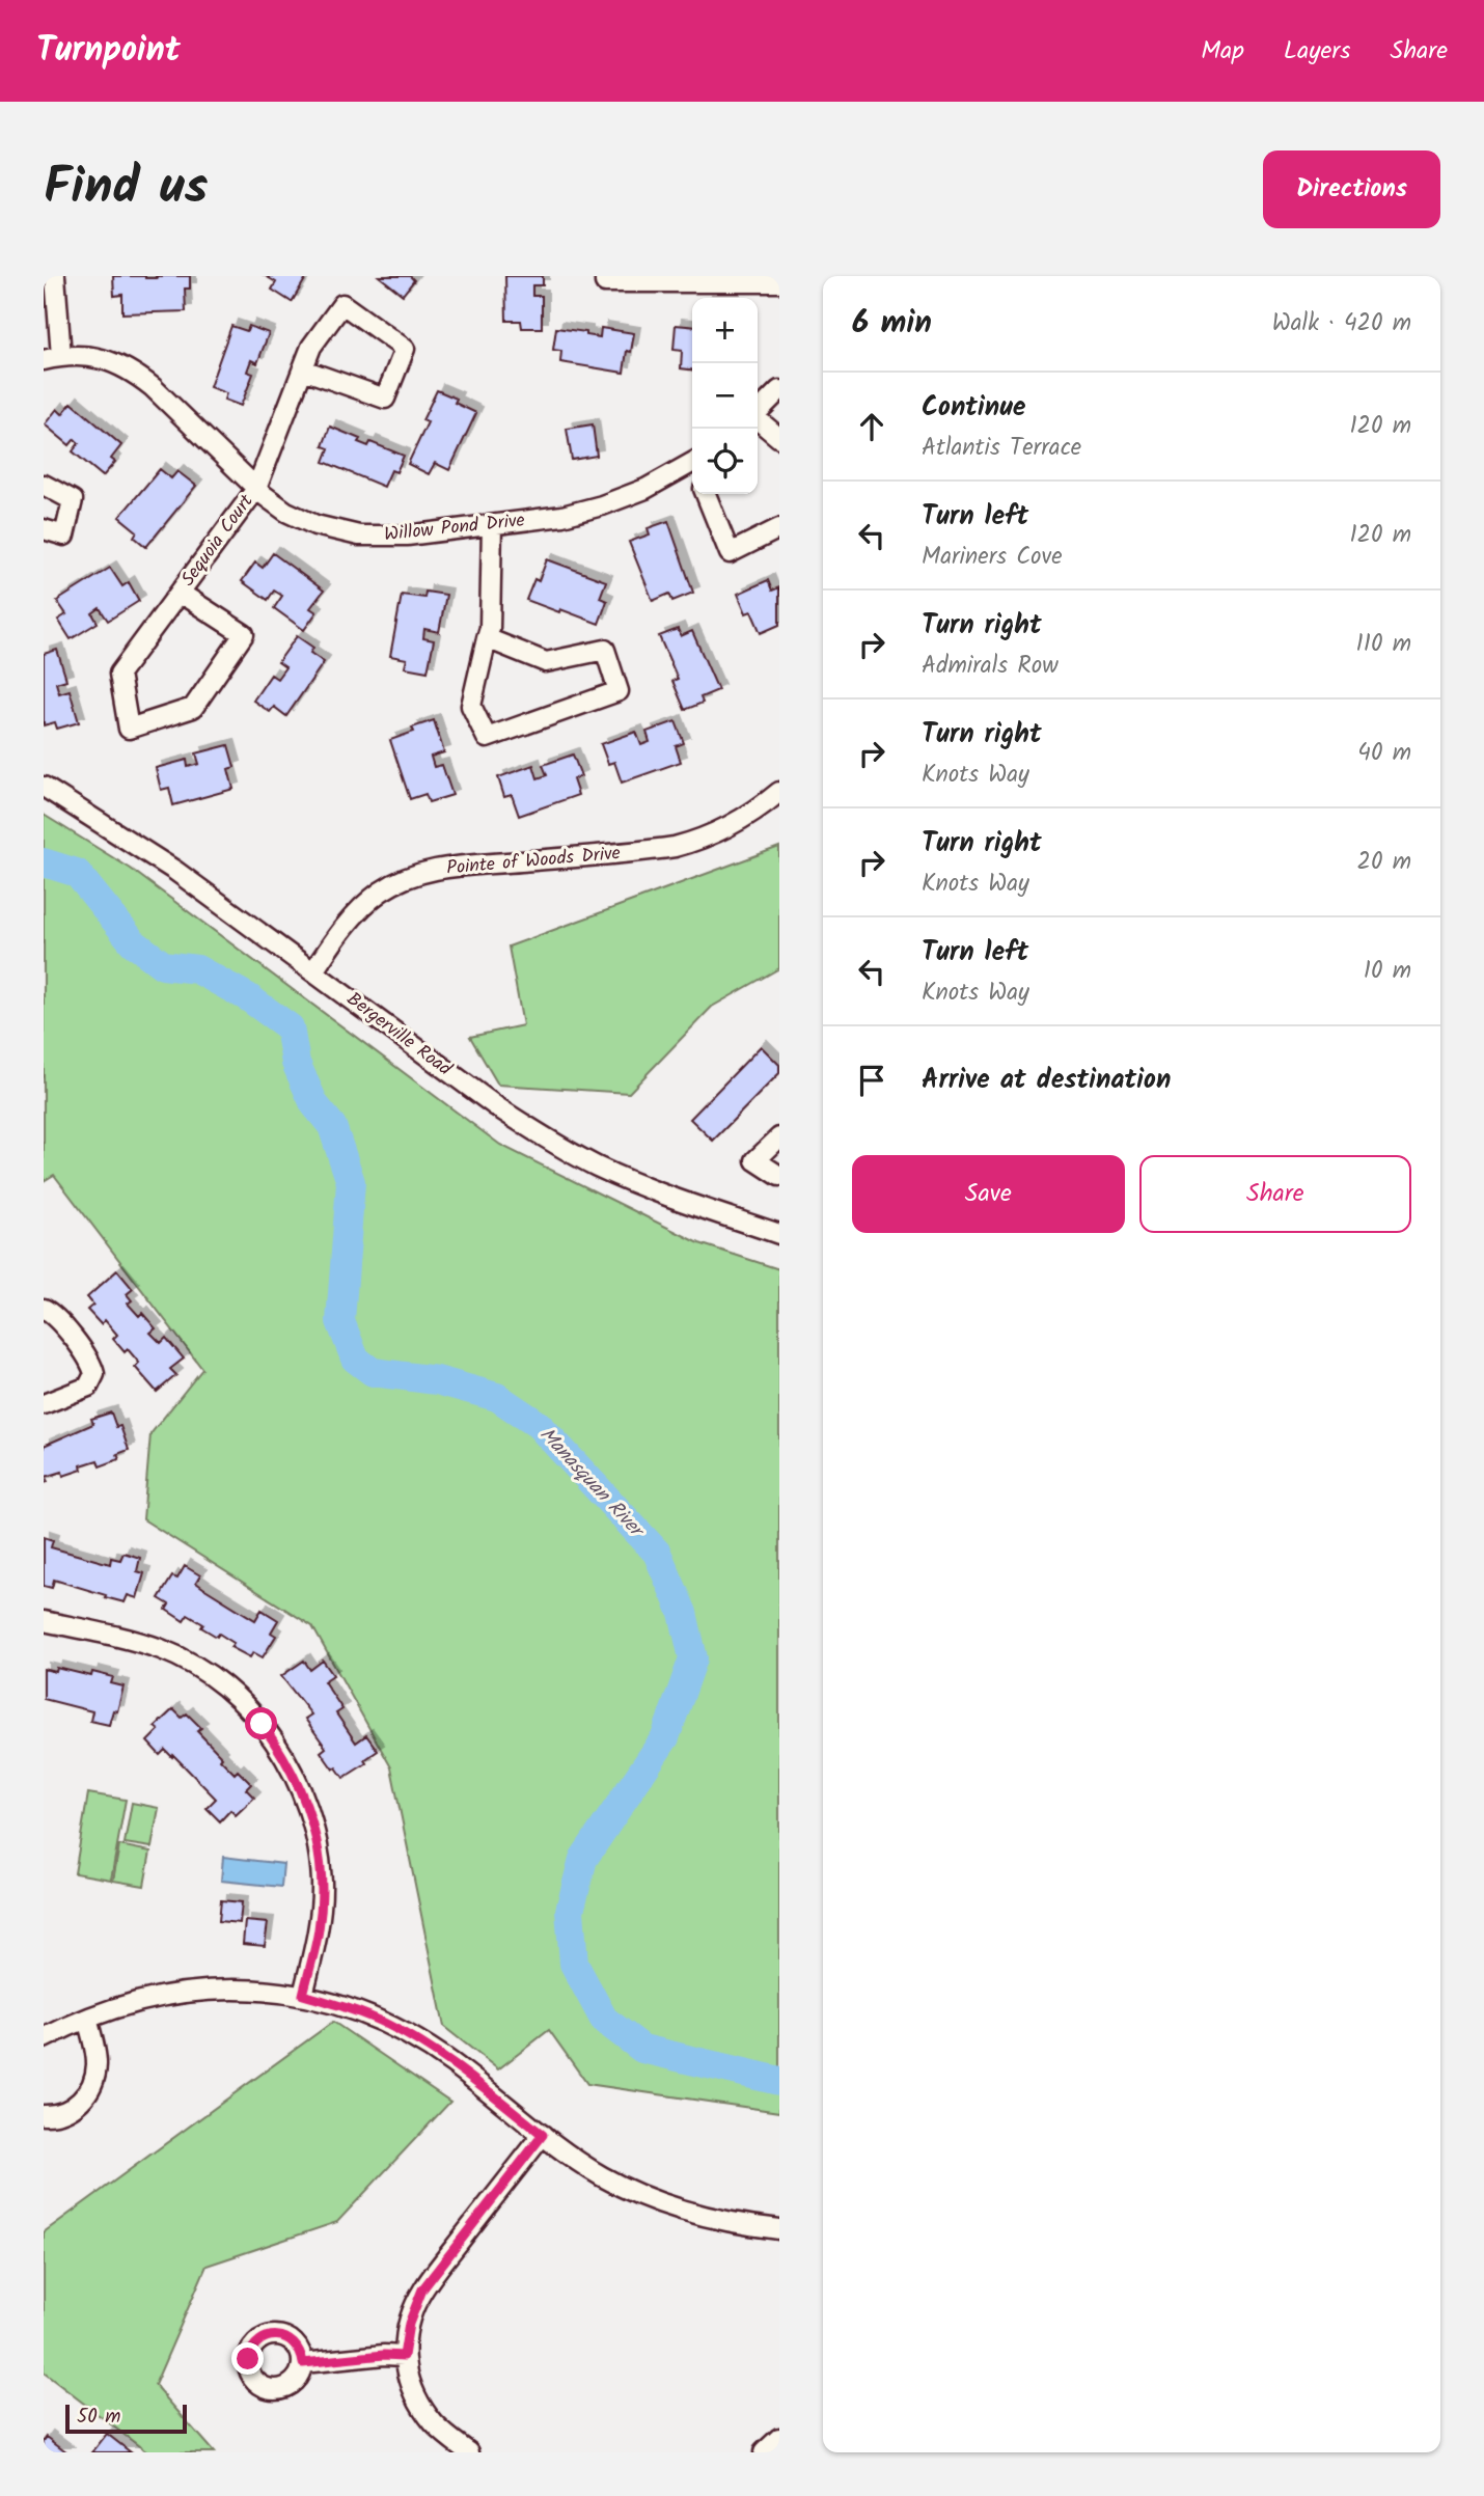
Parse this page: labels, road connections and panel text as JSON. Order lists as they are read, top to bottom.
{
  "streets": {
    "street": [
      "Willow Pond Drive",
      "Sequoia Court",
      "Pointe of Woods Drive",
      "Bergerville Road"
    ]
  },
  "crossings": [
    ["Willow Pond Drive", "Sequoia Court"],
    ["Pointe of Woods Drive", "Bergerville Road"]
  ],
  "water": ["Manasquan River"],
  "scale_bar": "50 m",
  "page": {
    "header": "Turnpoint",
    "nav": ["Map", "Layers", "Share"],
    "title": "Find us",
    "buttons": [
      "Directions",
      ["Save", "Share"]
    ],
    "heading": ["6 min", "Walk · 420 m"],
    "map_buttons": ["+", "−"],
    "list": [
      ["Continue", "Atlantis Terrace", "120 m"],
      ["Turn left", "Mariners Cove", "120 m"],
      ["Turn right", "Admirals Row", "110 m"],
      ["Turn right", "Knots Way", "40 m"],
      ["Turn right", "Knots Way", "20 m"],
      ["Turn left", "Knots Way", "10 m"],
      "Arrive at destination"
    ],
    "scale": "50 m"
  }
}
